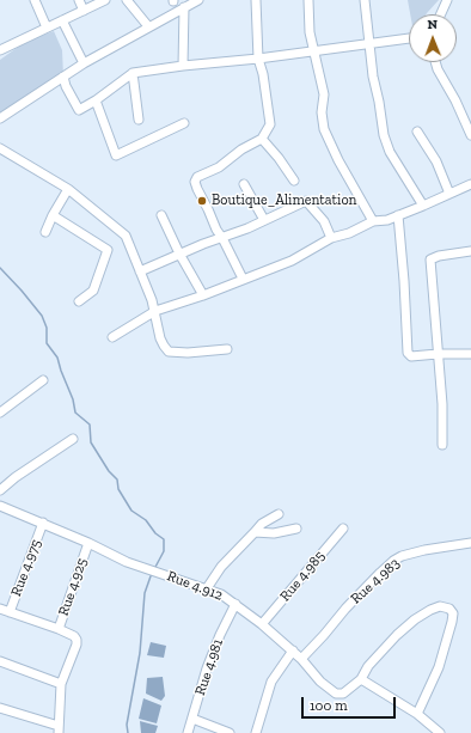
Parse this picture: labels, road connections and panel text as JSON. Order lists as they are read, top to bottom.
{
  "streets": {
    "street": [
      "Rue 4.975",
      "Rue 4.985",
      "Rue 4.983",
      "Rue 4.912",
      "Rue 4.925",
      "Rue 4.981"
    ]
  },
  "crossings": [
    ["Rue 4.975", "Rue 4.912"],
    ["Rue 4.985", "Rue 4.912"],
    ["Rue 4.983", "Rue 4.912"],
    ["Rue 4.912", "Rue 4.925"],
    ["Rue 4.912", "Rue 4.981"]
  ],
  "places": ["Boutique_Alimentation"],
  "scale_bar": "100 m",
  "north": "top"
}
